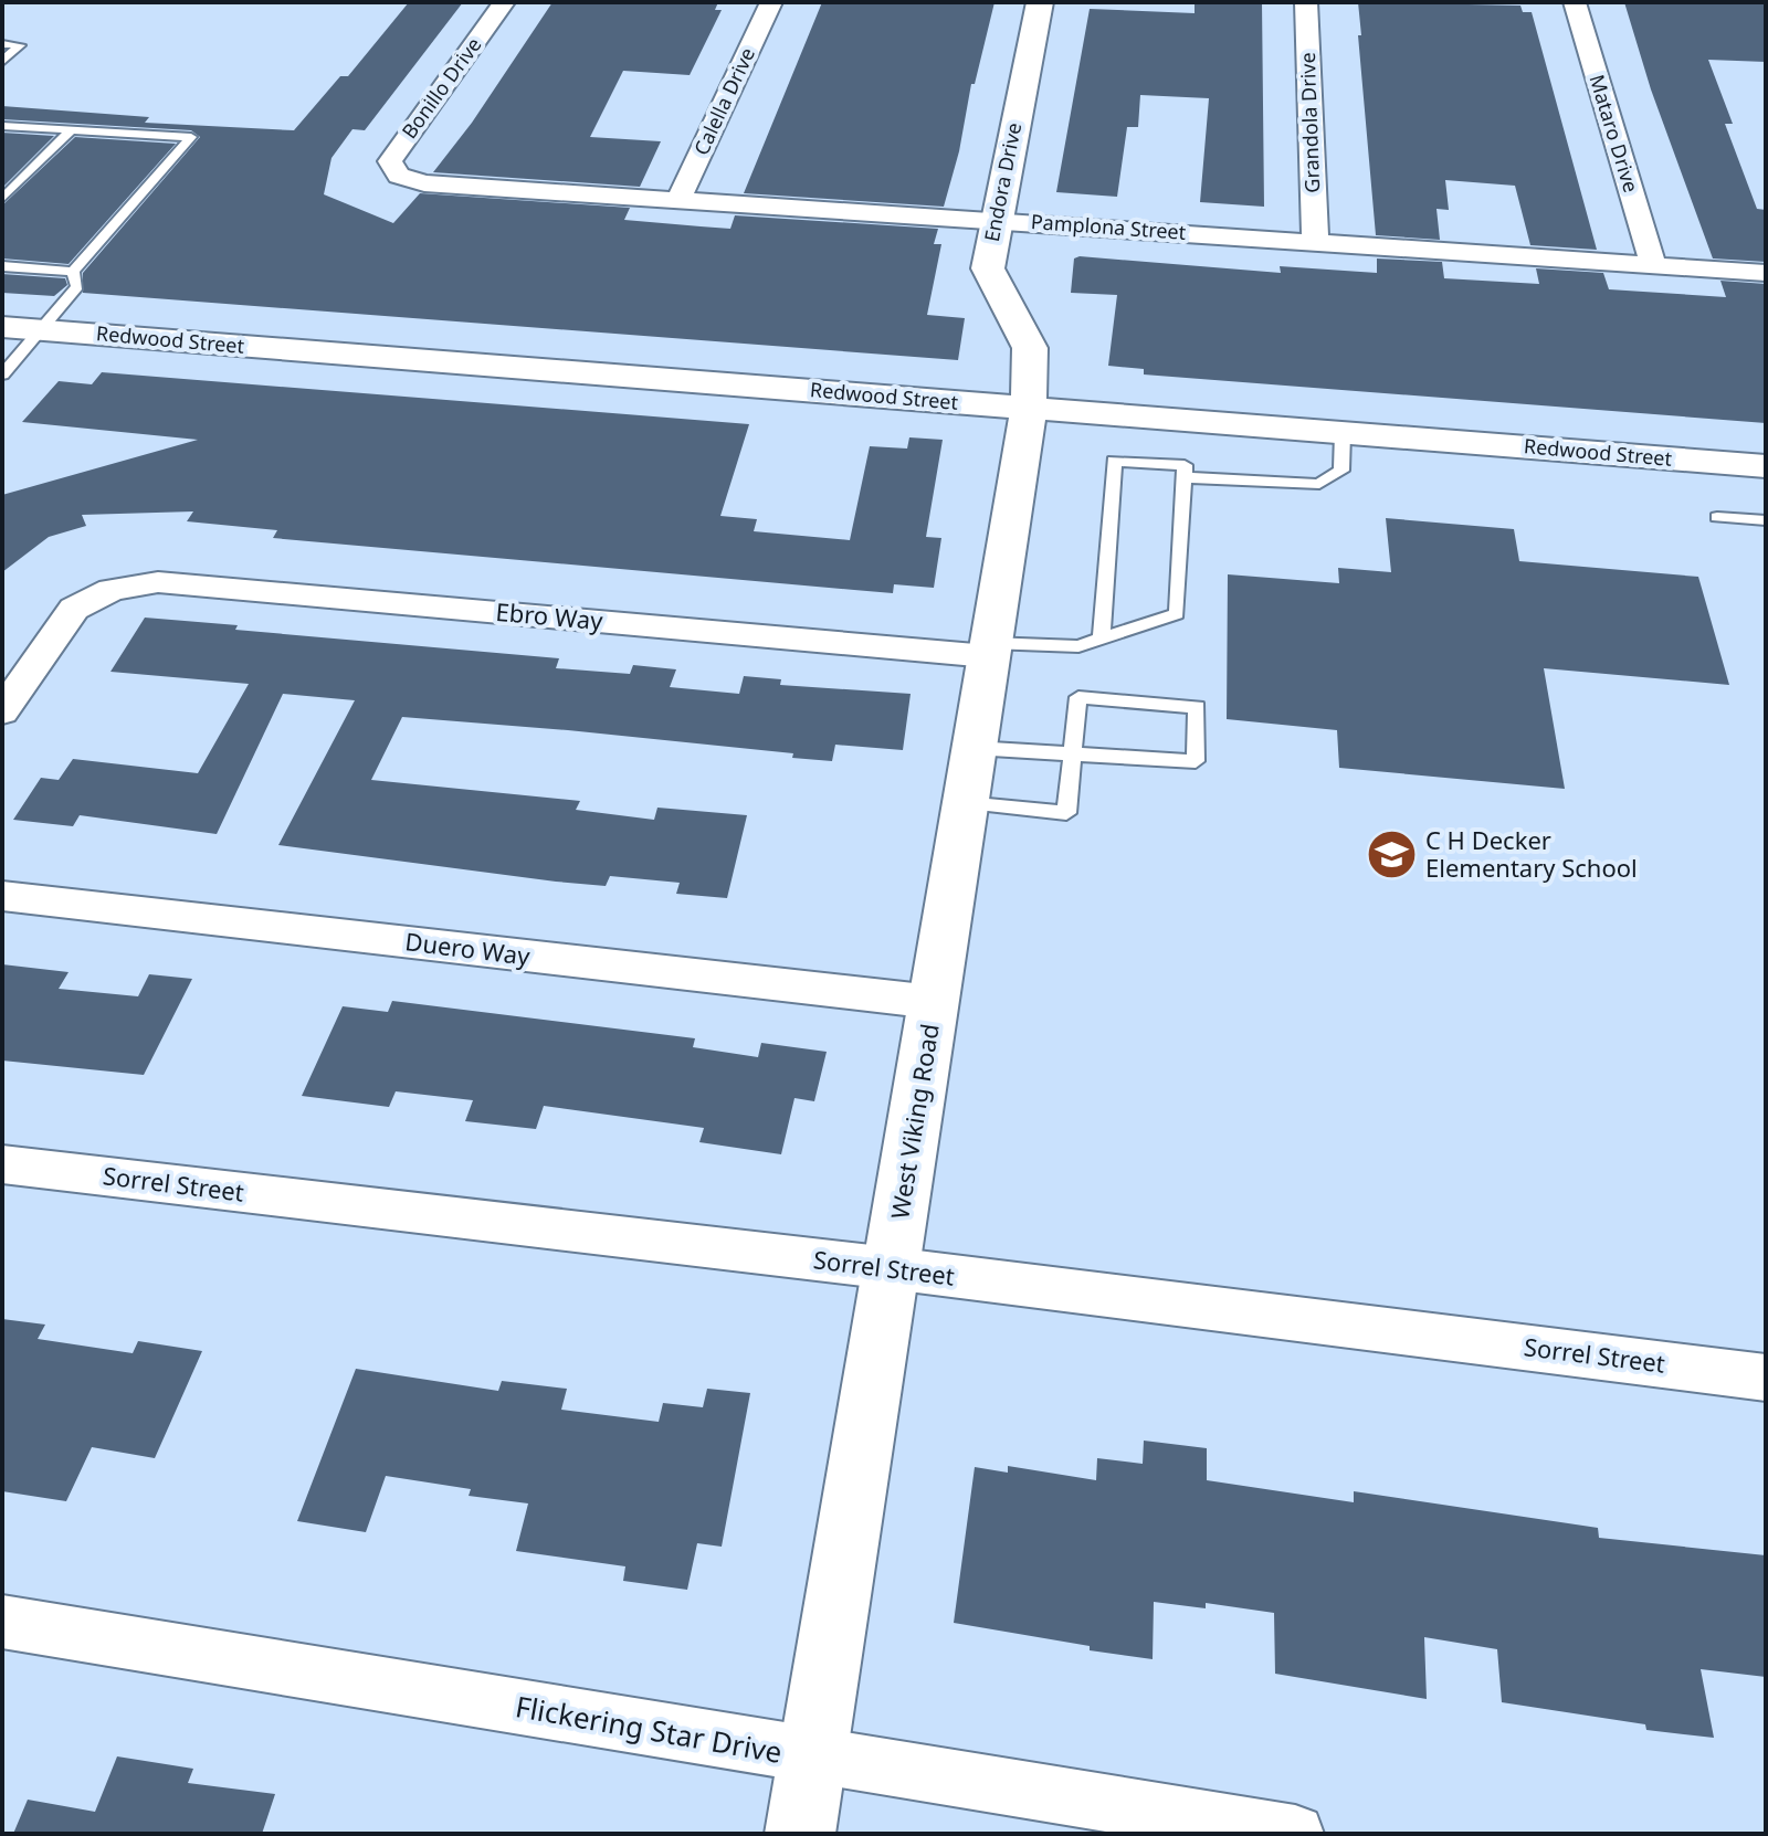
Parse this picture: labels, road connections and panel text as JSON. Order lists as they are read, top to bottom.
{
  "streets": {
    "street": [
      "Bonillo Drive",
      "Calella Drive",
      "Grandola Drive",
      "Mataro Drive",
      "Endora Drive",
      "Pamplona Street",
      "Redwood Street",
      "Ebro Way",
      "Duero Way",
      "West Viking Road",
      "Sorrel Street",
      "Flickering Star Drive"
    ]
  },
  "crossings": [
    ["Bonillo Drive", "Pamplona Street"],
    ["Calella Drive", "Pamplona Street"],
    ["Grandola Drive", "Pamplona Street"],
    ["Mataro Drive", "Pamplona Street"],
    ["Endora Drive", "Pamplona Street"],
    ["Endora Drive", "Redwood Street"],
    ["Endora Drive", "West Viking Road"],
    ["Redwood Street", "West Viking Road"],
    ["Ebro Way", "West Viking Road"],
    ["Duero Way", "West Viking Road"],
    ["West Viking Road", "Sorrel Street"],
    ["West Viking Road", "Flickering Star Drive"]
  ],
  "places": {
    "school or university": ["C H Decker Elementary School"]
  }
}
